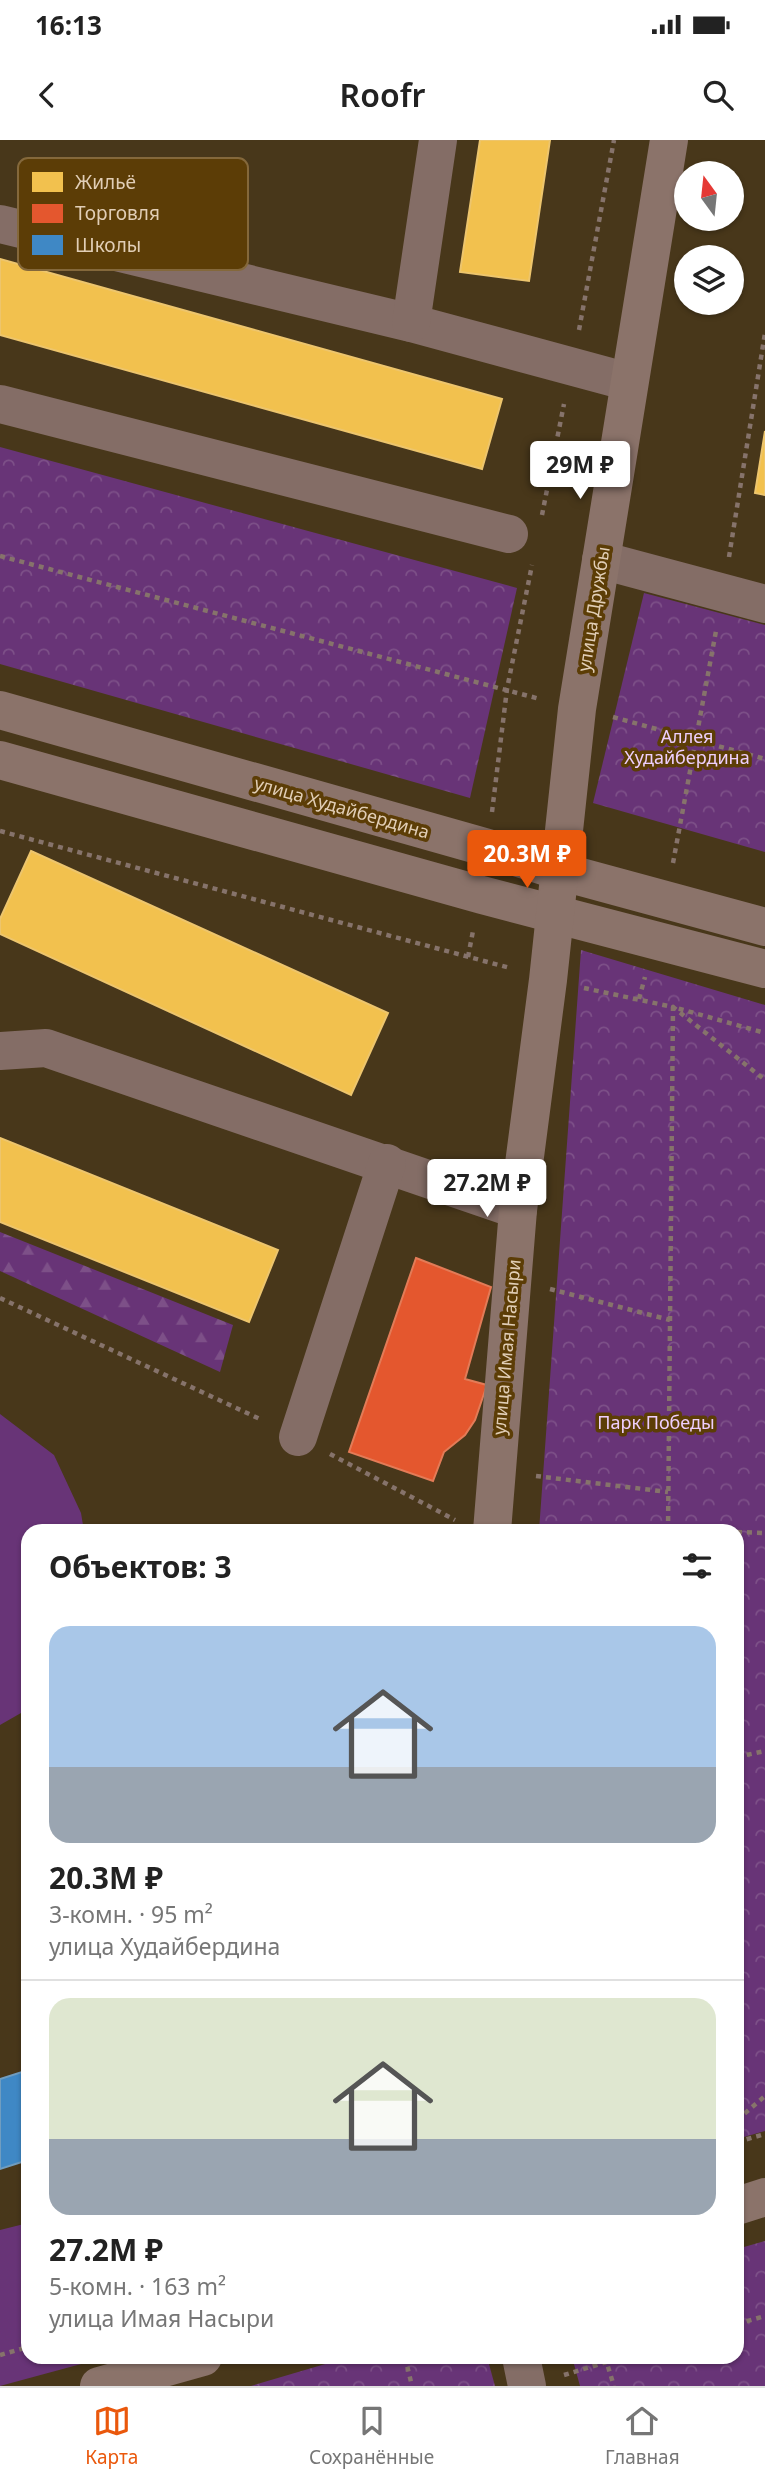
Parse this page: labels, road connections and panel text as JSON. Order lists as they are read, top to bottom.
{
  "streets": {
    "main road": ["улица Дружбы", "улица Худайбердина", "улица Имая Насыри"]
  },
  "crossings": [
    ["улица Дружбы", "улица Худайбердина"],
    ["улица Дружбы", "улица Имая Насыри"],
    ["улица Худайбердина", "улица Имая Насыри"]
  ],
  "parks": ["Аллея Худайбердина", "Парк Победы"],
  "legend": ["Жильё", "Торговля", "Школы"],
  "north": "top",
  "page": {
    "status": "16:13",
    "header": "Roofr",
    "price": ["29M ₽", "20.3M ₽", "27.2M ₽"],
    "heading": "Объектов: 3",
    "list": [
      {
        "name": "20.3M ₽",
        "note": "3-комн. · 95 m² · улица Худайбердина"
      },
      {
        "name": "27.2M ₽",
        "note": "5-комн. · 163 m² · улица Имая Насыри"
      }
    ],
    "tabs": ["Карта", "Сохранённые", "Главная"]
  }
}
